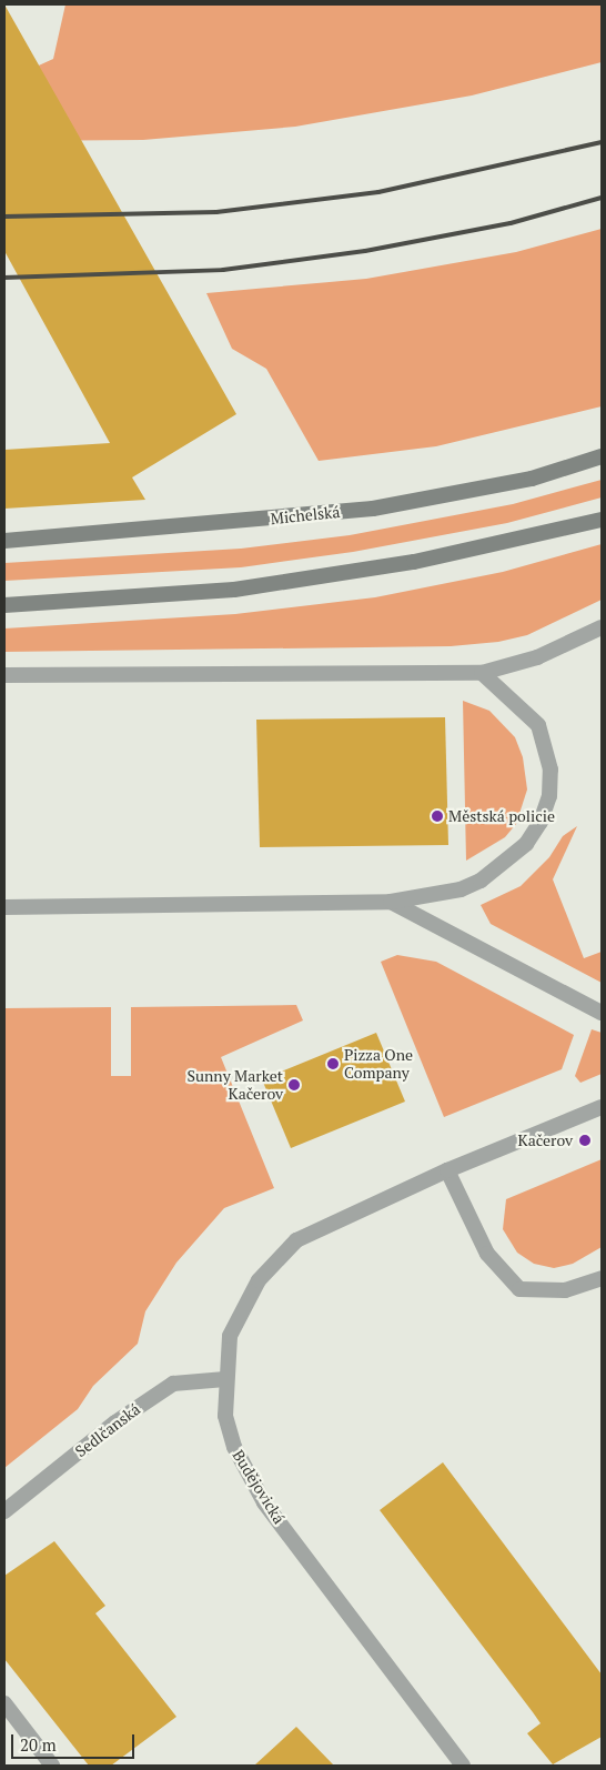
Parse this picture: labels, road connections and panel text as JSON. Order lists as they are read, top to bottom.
{
  "streets": {
    "main road": ["Michelská"],
    "street": ["Sedlčanská", "Budějovická"]
  },
  "crossings": [
    ["Sedlčanská", "Budějovická"]
  ],
  "places": [
    "Městská policie",
    "Pizza One Company",
    "Sunny Market Kačerov",
    "Kačerov"
  ],
  "scale_bar": "20 m"
}
